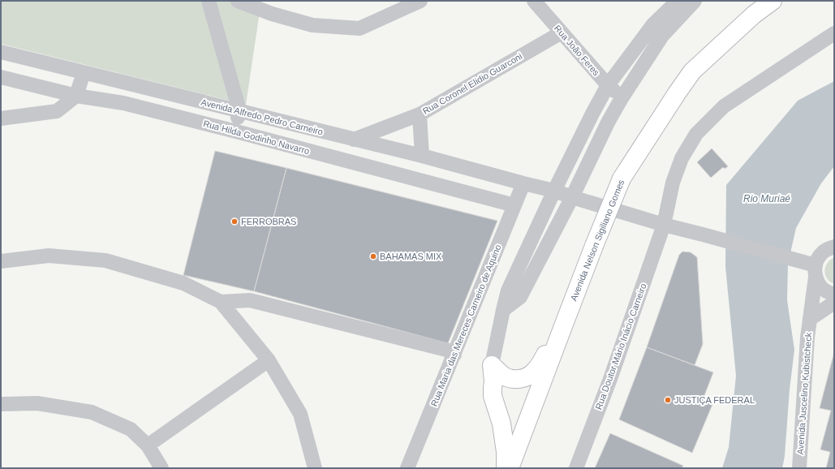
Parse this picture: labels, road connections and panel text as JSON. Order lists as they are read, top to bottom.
{
  "streets": {
    "highway": ["Avenida Nelson Sigiliano Gomes"],
    "street": [
      "Rua João Feres",
      "Rua Coronel Elidio Guarconi",
      "Avenida Alfredo Pedro Carneiro",
      "Rua Hilda Godinho Navarro",
      "Rua Maria das Mereces Carneiro de Aquino",
      "Rua Doutor Mário Inácio Carneiro",
      "Avenida Juscelino Kubistcheck"
    ]
  },
  "crossings": [
    ["Rua João Feres", "Rua Coronel Elidio Guarconi"],
    ["Rua Coronel Elidio Guarconi", "Avenida Alfredo Pedro Carneiro"],
    ["Avenida Alfredo Pedro Carneiro", "Rua Maria das Mereces Carneiro de Aquino"],
    ["Avenida Alfredo Pedro Carneiro", "Rua Doutor Mário Inácio Carneiro"],
    ["Rua Hilda Godinho Navarro", "Rua Maria das Mereces Carneiro de Aquino"]
  ],
  "water": ["Rio Muriaé"],
  "places": ["FERROBRAS", "BAHAMAS MIX", "JUSTIÇA FEDERAL"]
}
